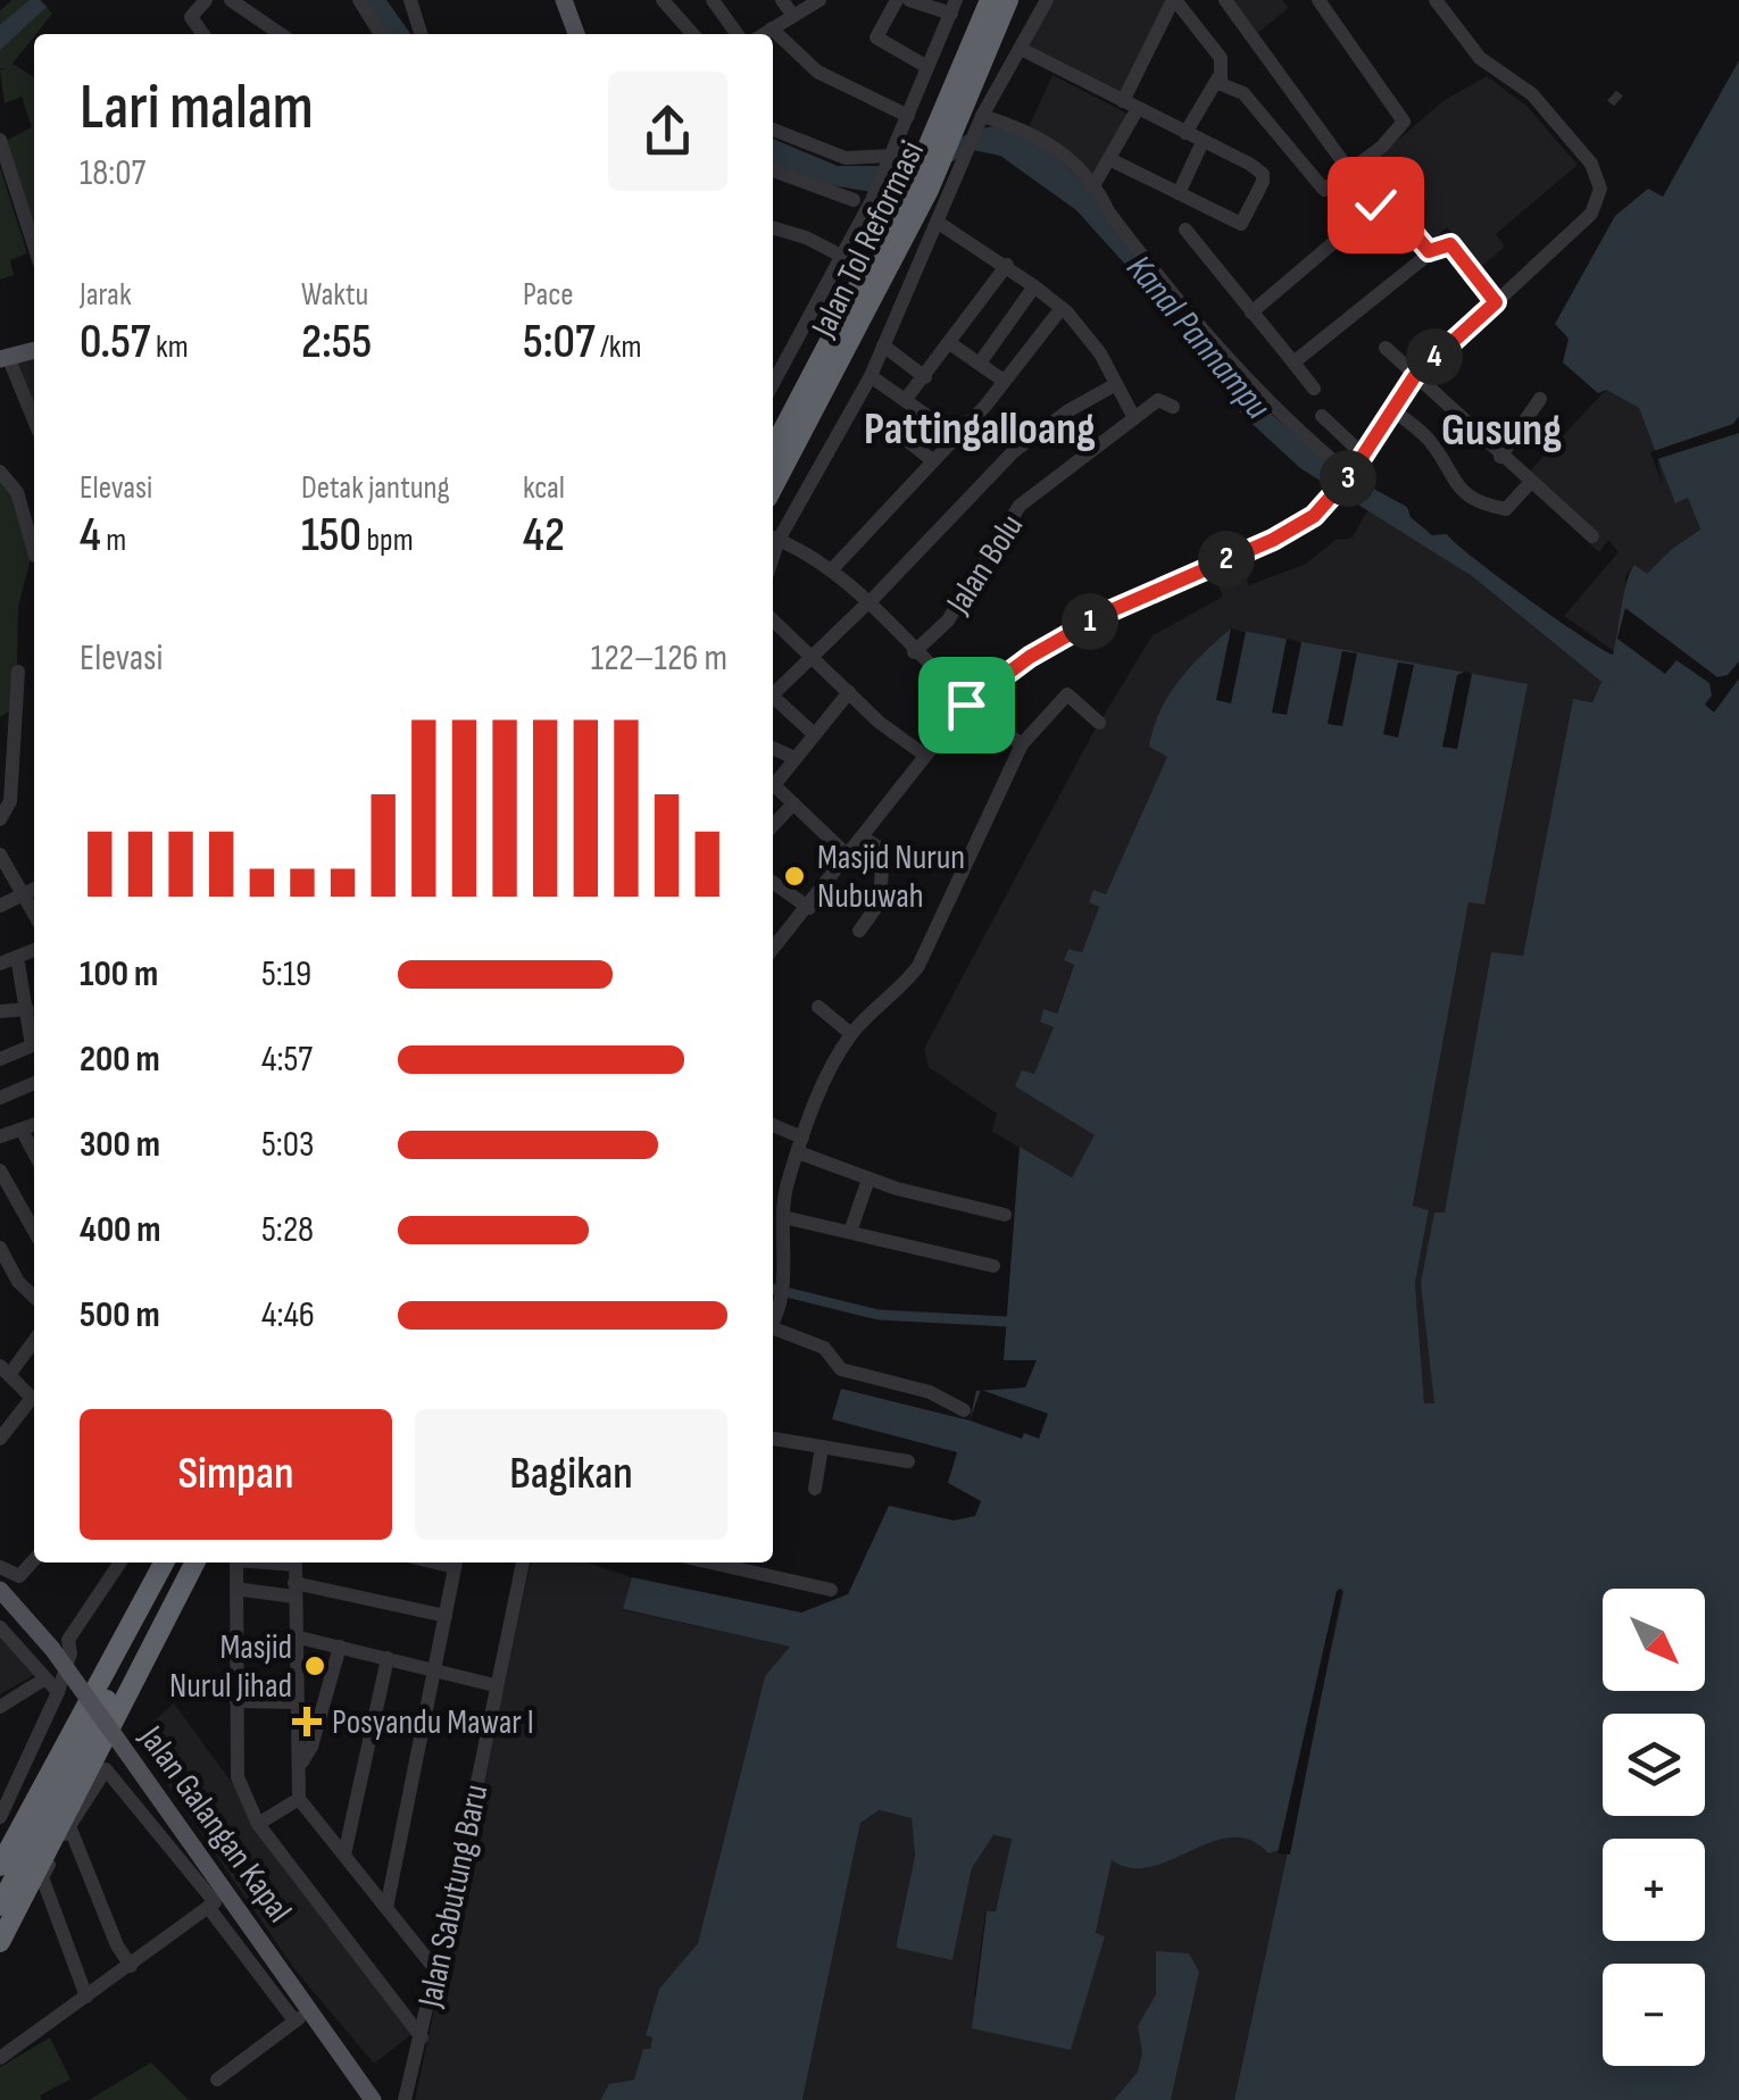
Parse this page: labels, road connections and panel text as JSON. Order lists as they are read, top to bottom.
{
  "streets": {
    "highway": ["Jalan Tol Reformasi"],
    "main road": ["Jalan Galangan Kapal"],
    "street": ["Jalan Bolu", "Jalan Sabutung Baru"]
  },
  "districts": ["Pattingalloang", "Gusung"],
  "water": ["Kanal Pannampu"],
  "places": {
    "other": ["Masjid Nurun Nubuwah", "Masjid Nurul Jihad"],
    "health": ["Posyandu Mawar I"]
  },
  "north": "bottom right",
  "page": {
    "heading": ["Lari malam", "18:07"],
    "stats": [
      ["Jarak", "0.57 km"],
      ["Waktu", "2:55"],
      ["Pace", "5:07 /km"],
      ["Elevasi", "4 m"],
      ["Detak jantung", "150 bpm"],
      ["kcal", "42"]
    ],
    "pins": [
      "4",
      "3",
      "2",
      "1"
    ],
    "chart": ["Elevasi", "122–126 m"],
    "list": [
      {
        "name": "100 m",
        "note": "5:19"
      },
      {
        "name": "200 m",
        "note": "4:57"
      },
      {
        "name": "300 m",
        "note": "5:03"
      },
      {
        "name": "400 m",
        "note": "5:28"
      },
      {
        "name": "500 m",
        "note": "4:46"
      }
    ],
    "buttons": ["Simpan", "Bagikan"],
    "map_buttons": ["+", "−"]
  }
}
